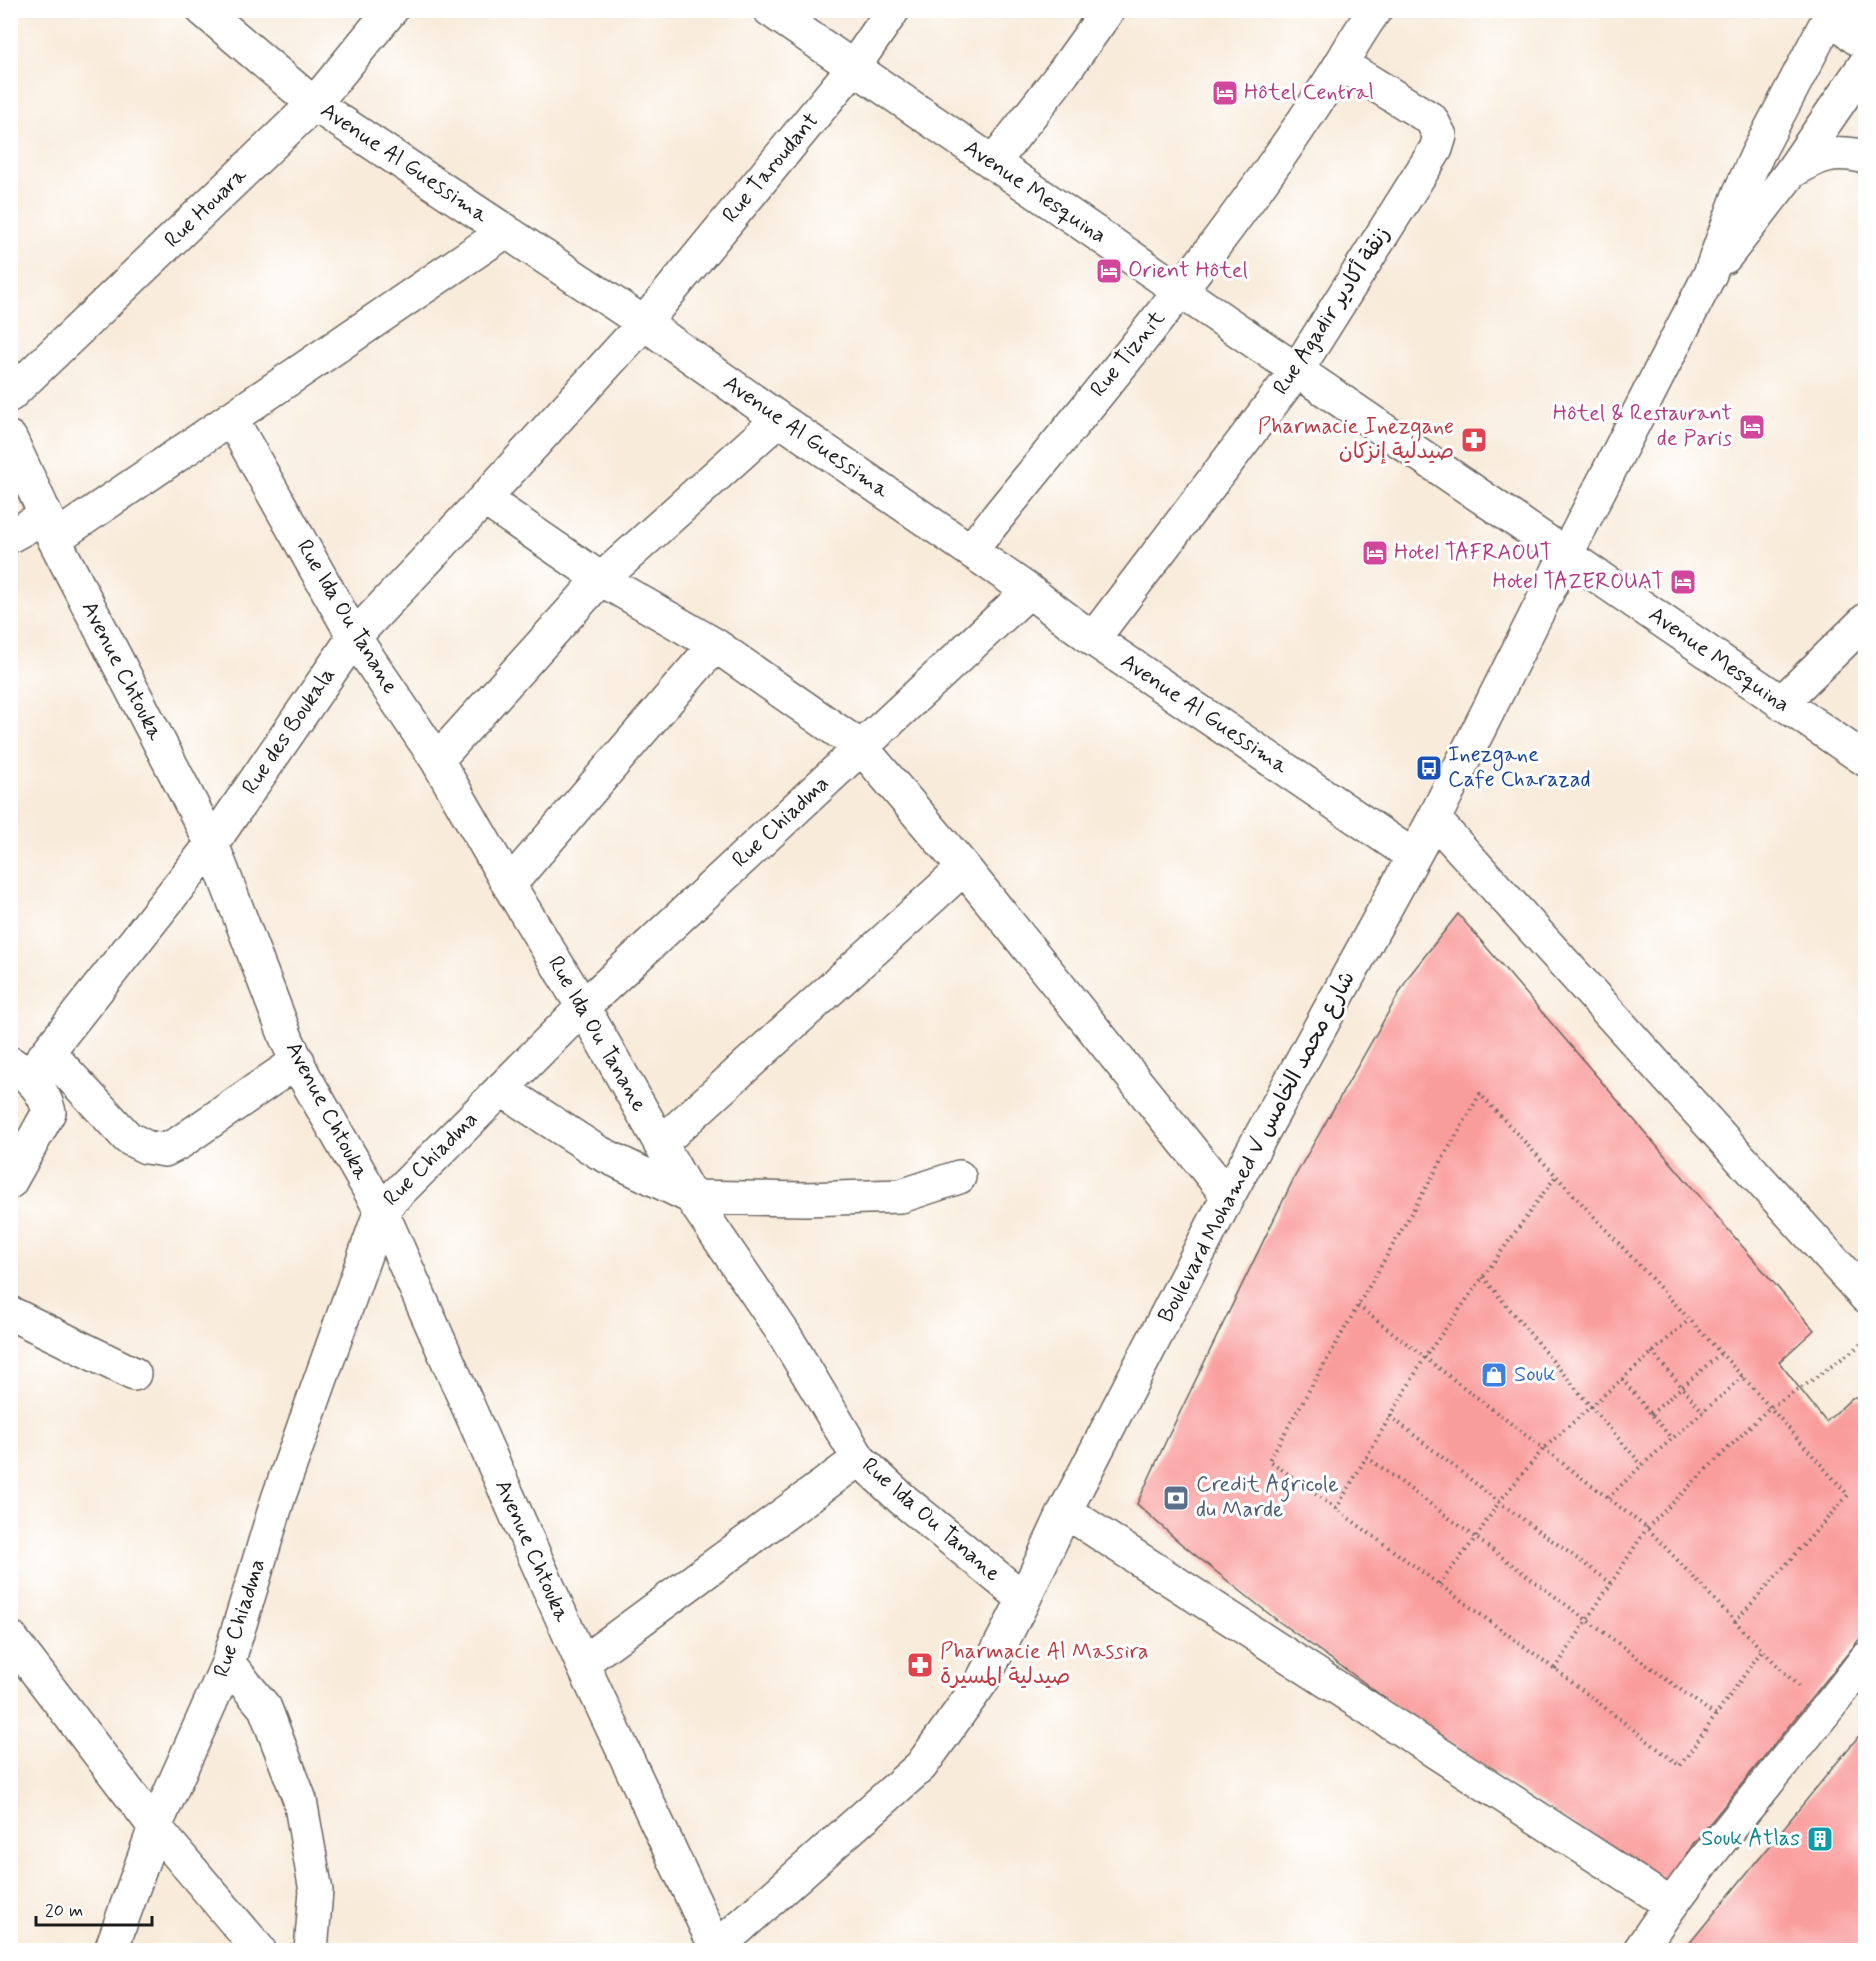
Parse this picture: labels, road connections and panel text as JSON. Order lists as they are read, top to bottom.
{
  "streets": {
    "street": [
      "Avenue Al Guessima",
      "Rue Taroudant",
      "Avenue Mesquina",
      "Rue Houara",
      "Rue Agadir زنقة أكادير",
      "Rue Tiznit",
      "Rue Ida Ou Tanane",
      "Avenue Chtouka",
      "Rue des Boukala",
      "Rue Chiadma",
      "Boulevard Mohamed V شارع محمد الخامس"
    ]
  },
  "crossings": [
    ["Avenue Al Guessima", "Rue Taroudant"],
    ["Avenue Al Guessima", "Rue Houara"],
    ["Avenue Al Guessima", "Rue Agadir زنقة أكادير"],
    ["Avenue Al Guessima", "Rue Tiznit"],
    ["Avenue Al Guessima", "Rue des Boukala"],
    ["Avenue Al Guessima", "Rue Chiadma"],
    ["Avenue Al Guessima", "Boulevard Mohamed V شارع محمد الخامس"],
    ["Rue Taroudant", "Avenue Mesquina"],
    ["Rue Taroudant", "Rue des Boukala"],
    ["Avenue Mesquina", "Rue Agadir زنقة أكادير"],
    ["Avenue Mesquina", "Rue Tiznit"],
    ["Avenue Mesquina", "Boulevard Mohamed V شارع محمد الخامس"],
    ["Rue Agadir زنقة أكادير", "Rue Tiznit"],
    ["Rue Ida Ou Tanane", "Rue des Boukala"],
    ["Rue Ida Ou Tanane", "Rue Chiadma"],
    ["Rue Ida Ou Tanane", "Boulevard Mohamed V شارع محمد الخامس"],
    ["Avenue Chtouka", "Rue des Boukala"],
    ["Avenue Chtouka", "Rue Chiadma"],
    ["Avenue Chtouka", "Boulevard Mohamed V شارع محمد الخامس"]
  ],
  "places": {
    "hotel": [
      "Hôtel Central",
      "Orient Hôtel",
      "Hôtel & Restaurant de Paris",
      "Hotel TAFRAOUT",
      "Hotel TAZEROUAT"
    ],
    "pharmacy": ["Pharmacie Inezgane صيدلية إنزكان", "Pharmacie Al Massira صيدلية المسيرة"],
    "bus stop": ["Inezgane Cafe Charazad"],
    "shop": ["Souk"],
    "bank": ["Credit Agricole du Marde"],
    "building": ["Souk Atlas"]
  },
  "scale_bar": "20 m"
}
